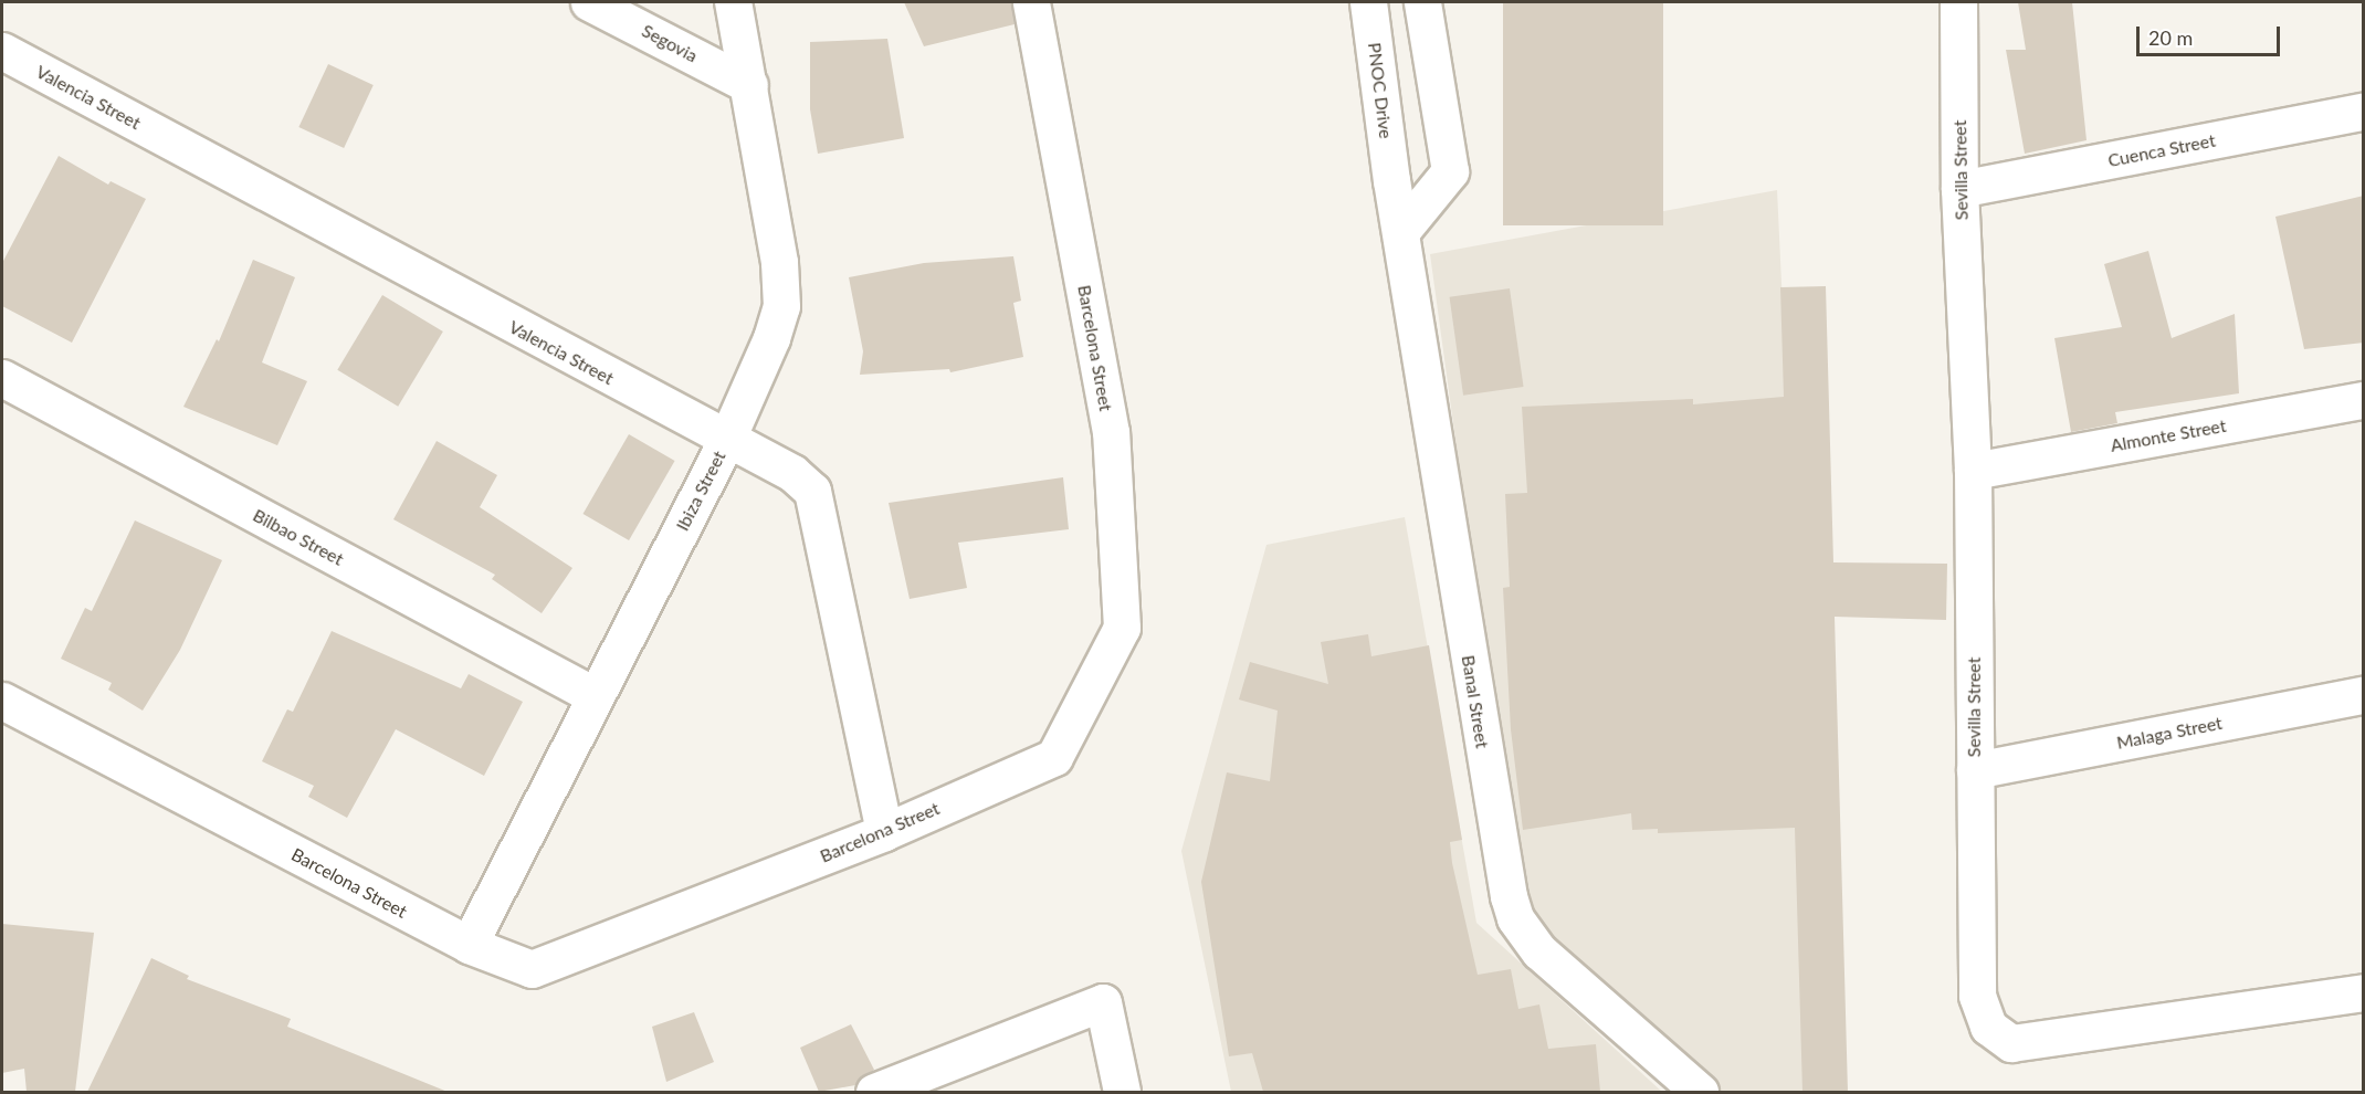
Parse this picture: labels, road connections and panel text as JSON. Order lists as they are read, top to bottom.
{
  "streets": {
    "street": [
      "Segovia",
      "PNOC Drive",
      "Valencia Street",
      "Cuenca Street",
      "Sevilla Street",
      "Barcelona Street",
      "Almonte Street",
      "Ibiza Street",
      "Bilbao Street",
      "Banal Street",
      "Malaga Street"
    ]
  },
  "crossings": [
    ["Segovia", "Ibiza Street"],
    ["PNOC Drive", "Banal Street"],
    ["Valencia Street", "Barcelona Street"],
    ["Valencia Street", "Ibiza Street"],
    ["Cuenca Street", "Sevilla Street"],
    ["Sevilla Street", "Almonte Street"],
    ["Sevilla Street", "Malaga Street"],
    ["Barcelona Street", "Ibiza Street"],
    ["Ibiza Street", "Bilbao Street"]
  ],
  "scale_bar": "20 m"
}
